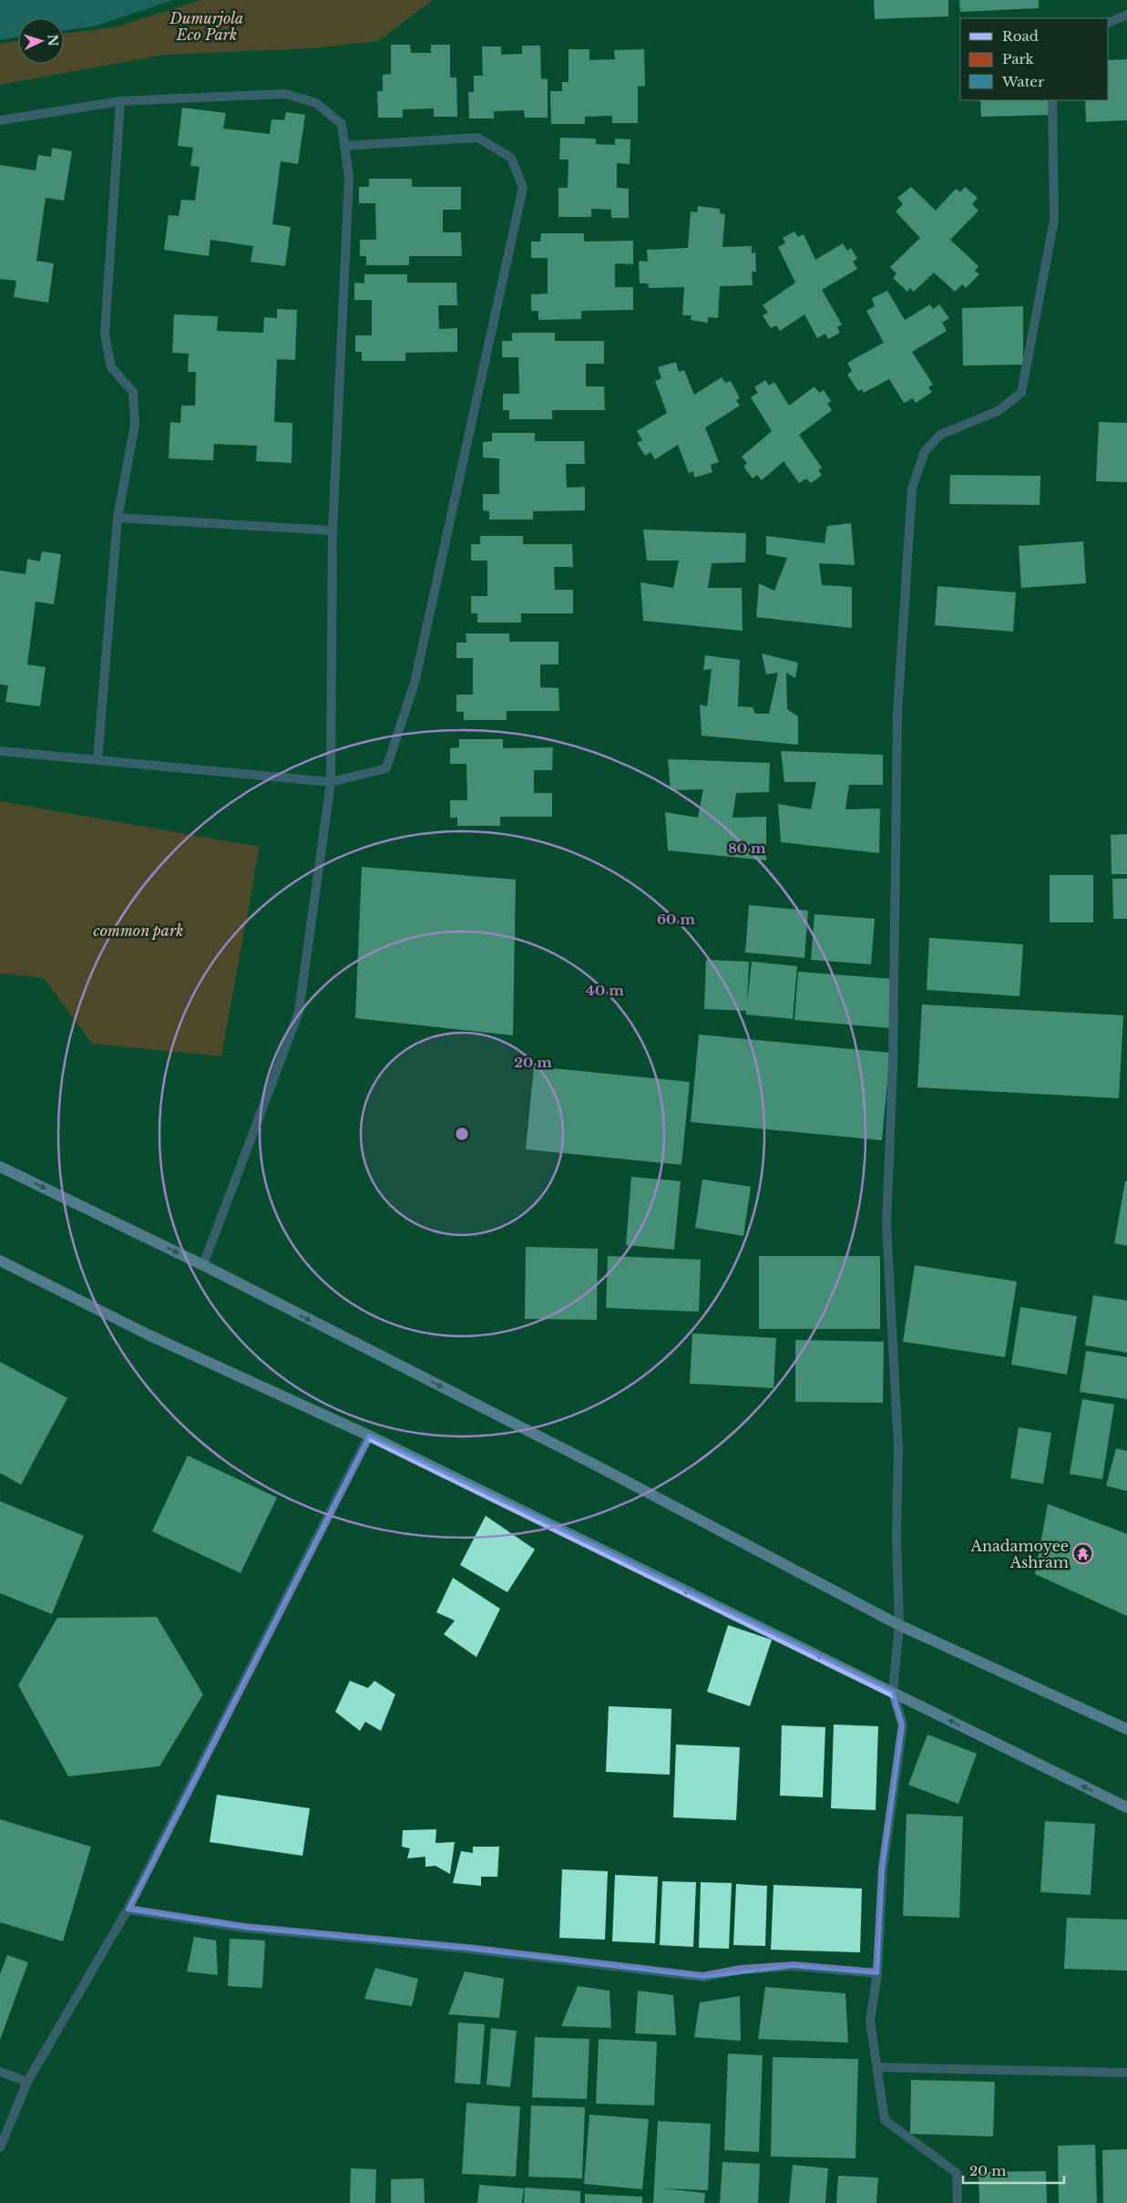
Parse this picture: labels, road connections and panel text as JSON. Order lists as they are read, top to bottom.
{
  "parks": ["Dumurjola Eco Park", "common park"],
  "places": {
    "temple": ["Anadamoyee Ashram"]
  },
  "legend": ["Road", "Park", "Water"],
  "scale_bar": "20 m",
  "north": "right",
  "rings": [
    "80 m",
    "60 m",
    "40 m",
    "20 m"
  ]
}
